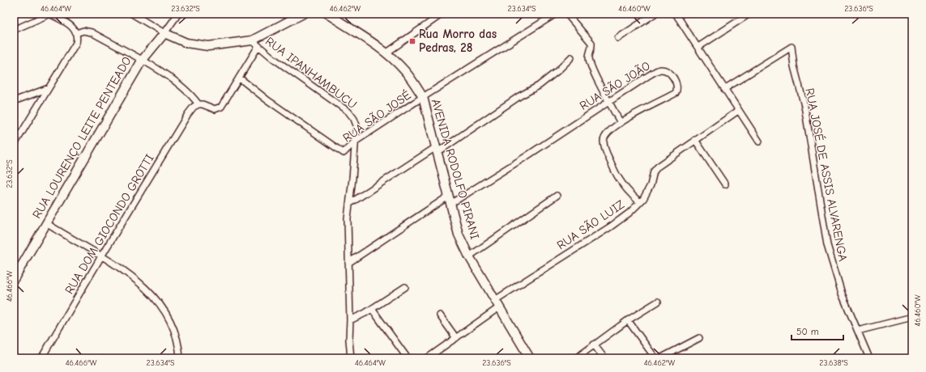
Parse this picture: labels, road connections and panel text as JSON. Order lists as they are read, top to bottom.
{
  "streets": {
    "main road": ["RUA LOURENÇO LEITE PENTEADO", "AVENIDA RODOLFO PIRANI"],
    "street": [
      "RUA IPANHAMBUCU",
      "RUA SÃO JOÃO",
      "RUA SÃO JOSÉ",
      "RUA JOSÉ DE ASSIS ALVARENGA",
      "RUA DOM GIOCONDO GROTTI",
      "RUA SÃO LUIZ"
    ]
  },
  "crossings": [
    ["RUA IPANHAMBUCU", "RUA SÃO JOÃO"],
    ["RUA IPANHAMBUCU", "RUA SÃO JOSÉ"],
    ["RUA SÃO JOÃO", "AVENIDA RODOLFO PIRANI"],
    ["RUA SÃO JOÃO", "RUA SÃO LUIZ"],
    ["RUA SÃO JOSÉ", "AVENIDA RODOLFO PIRANI"],
    ["AVENIDA RODOLFO PIRANI", "RUA SÃO LUIZ"]
  ],
  "places": {
    "transit": ["Rua Morro das Pedras, 28"]
  },
  "scale_bar": "50 m",
  "coordinates": [
    "46.464°W",
    "23.632°S",
    "46.462°W",
    "23.634°S",
    "46.460°W",
    "23.636°S",
    "46.466°W",
    "23.638°S"
  ]
}
